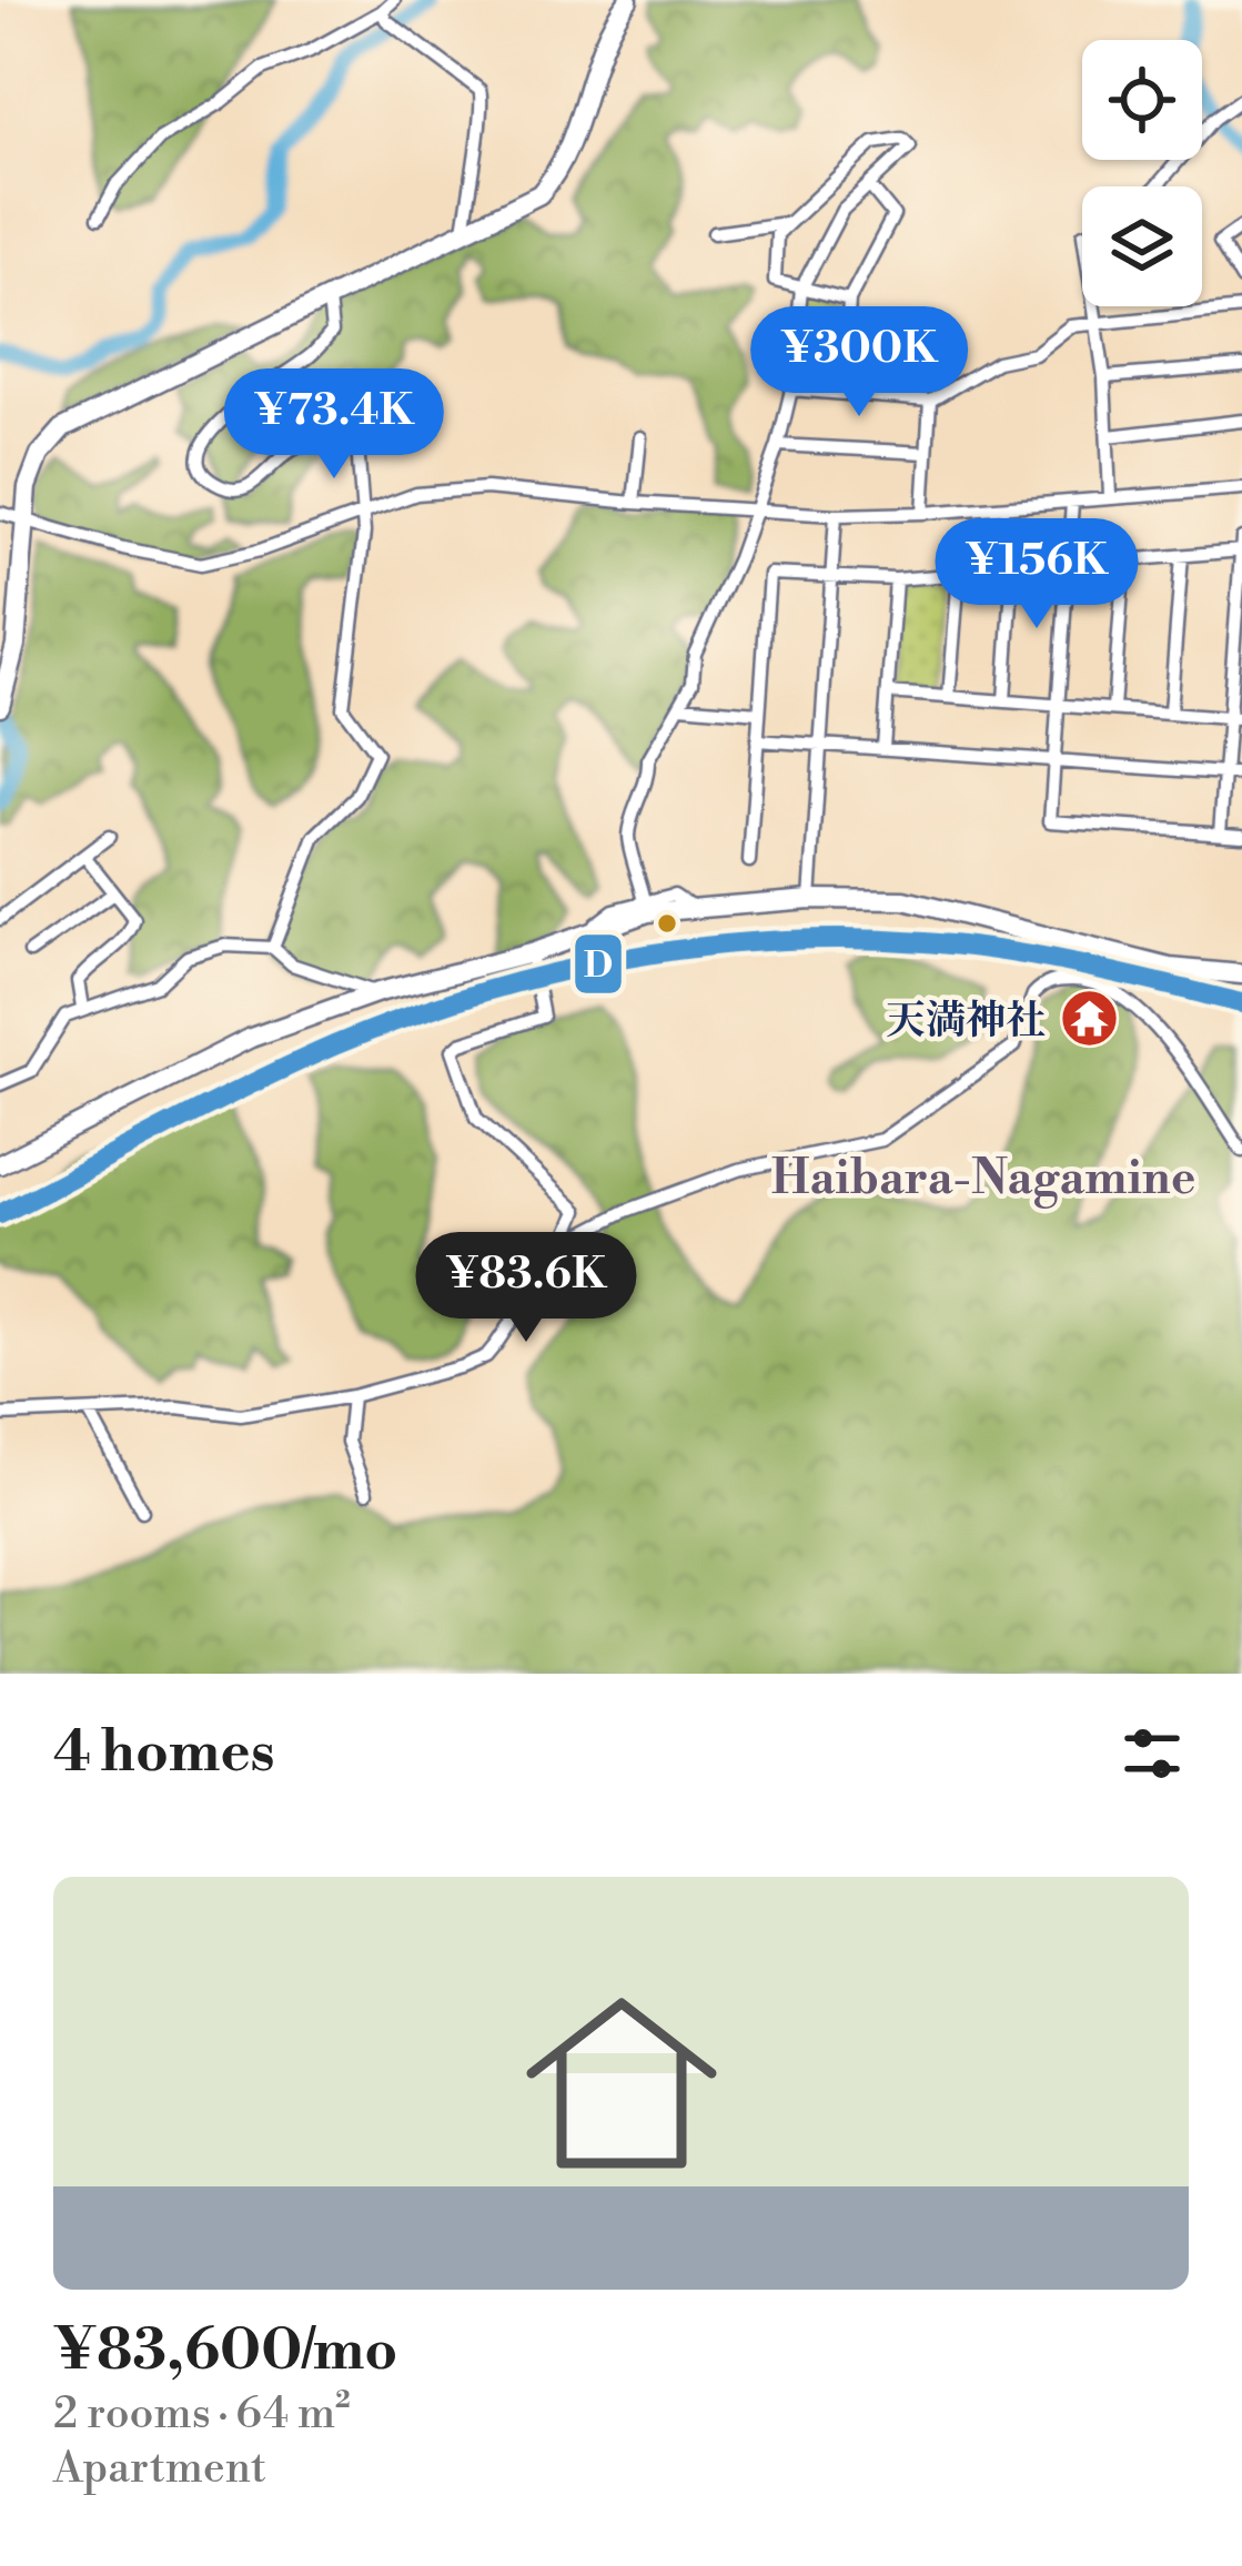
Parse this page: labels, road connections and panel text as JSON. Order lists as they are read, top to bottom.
{
  "districts": ["Haibara-Nagamine"],
  "places": {
    "temple": ["天満神社"]
  },
  "lines": ["transit line D"],
  "page": {
    "price": [
      "¥300K",
      "¥73.4K",
      "¥156K",
      "¥83.6K"
    ],
    "heading": "4 homes",
    "list": [
      {
        "name": "¥83,600/mo",
        "note": "2 rooms · 64 m² · Apartment"
      }
    ]
  }
}
